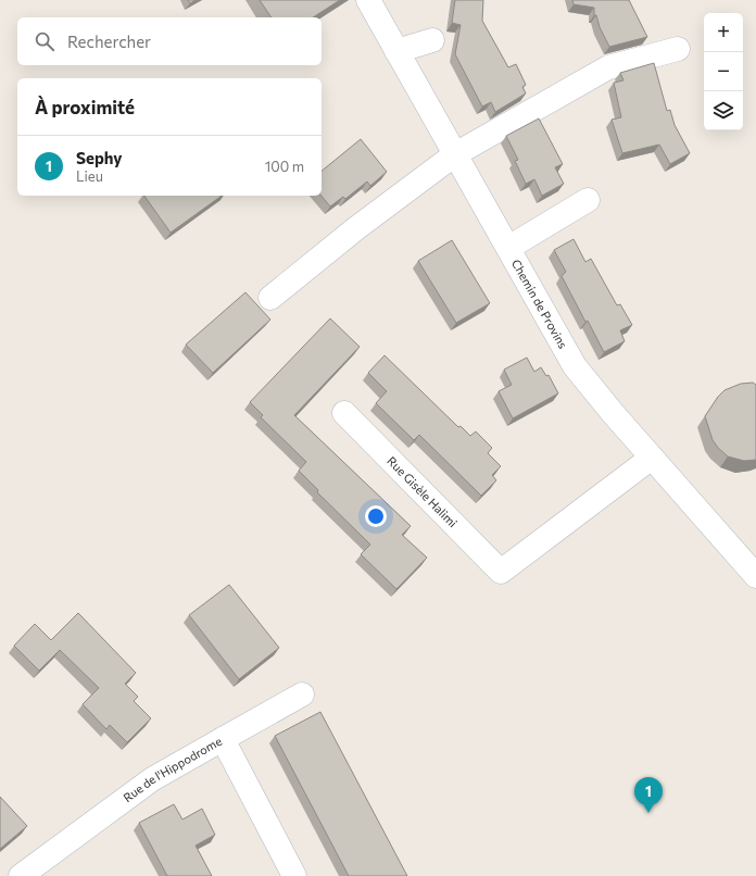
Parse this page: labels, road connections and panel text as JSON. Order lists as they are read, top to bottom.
{
  "streets": {
    "street": ["Chemin de Provins", "Rue Gisèle Halimi", "Rue de l'Hippodrome"]
  },
  "crossings": [
    ["Chemin de Provins", "Rue Gisèle Halimi"]
  ],
  "page": {
    "map_buttons": ["+", "−"],
    "search": "Rechercher",
    "heading": "À proximité",
    "list": [
      {
        "mark": "1",
        "name": "Sephy",
        "note": "Lieu",
        "value": "100 m"
      }
    ],
    "pins": "1"
  }
}
